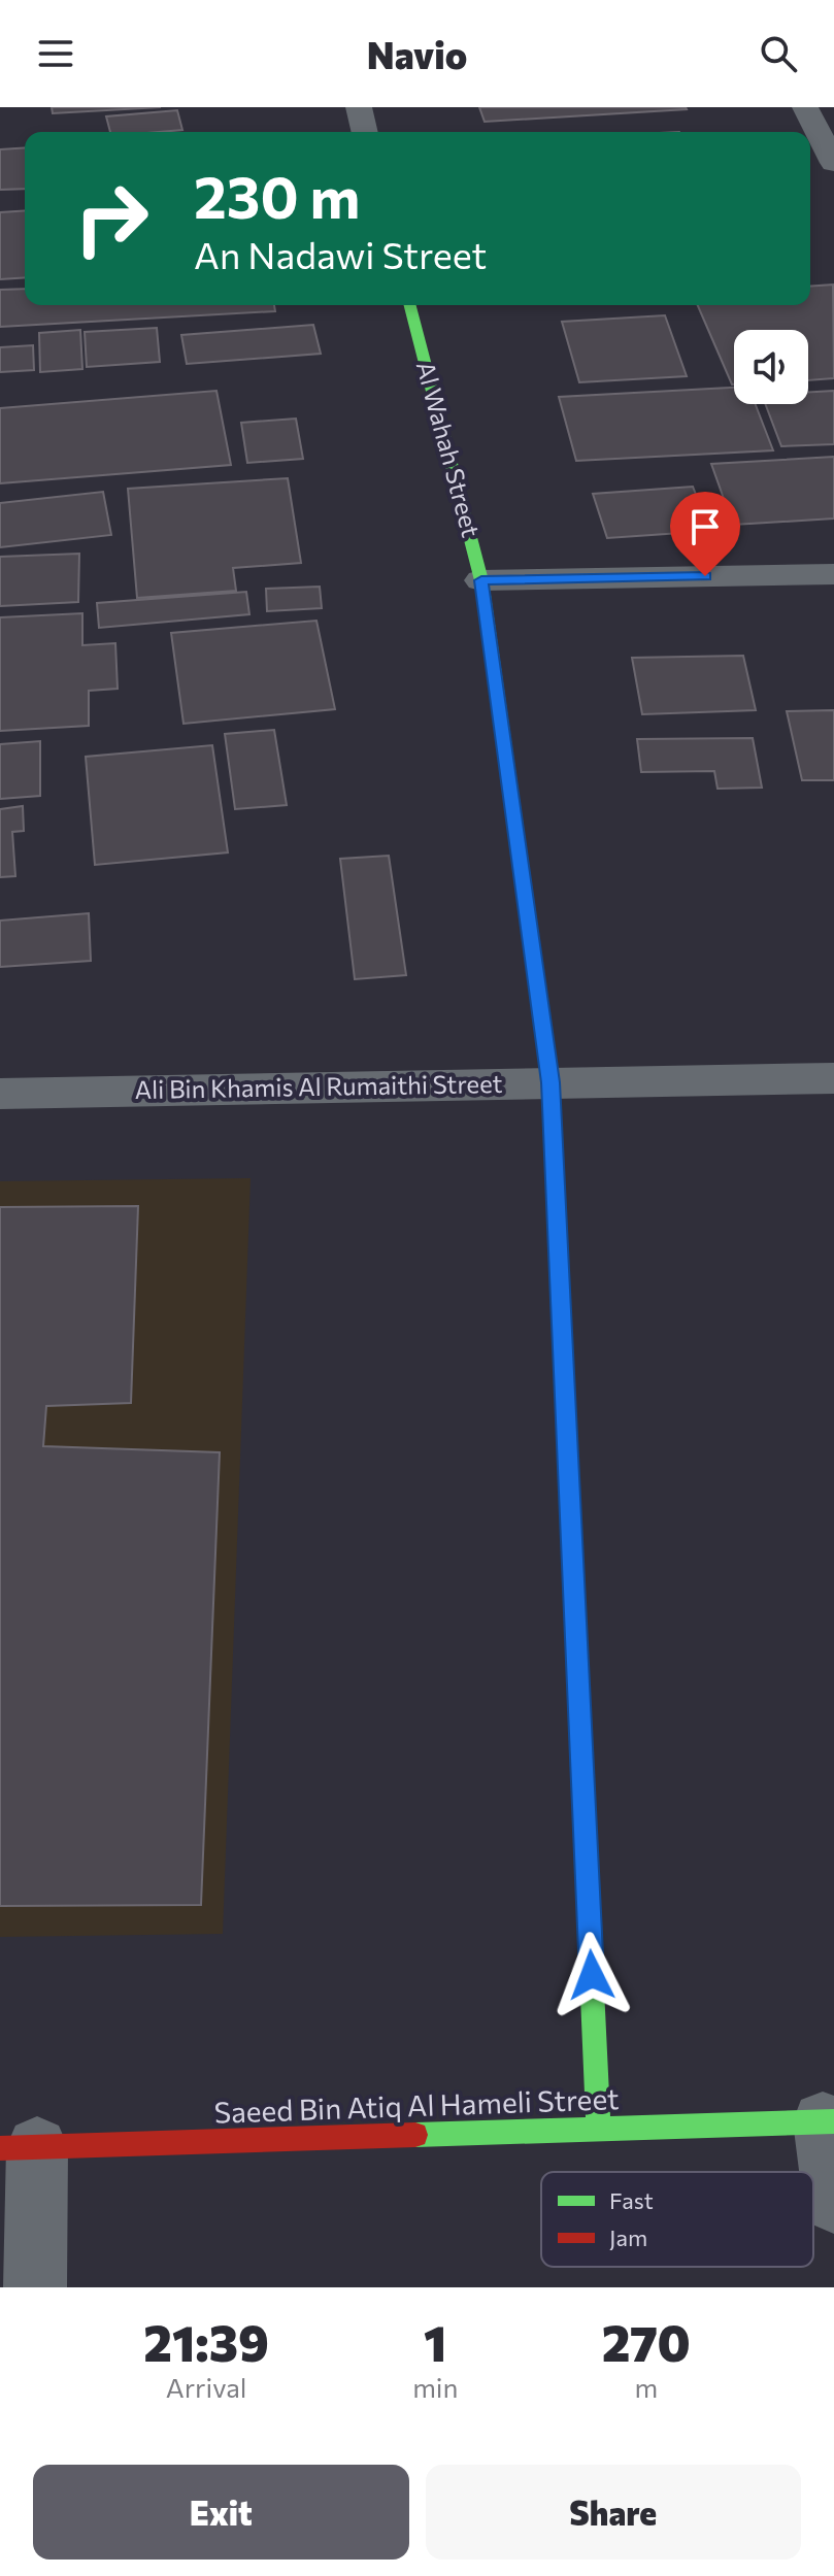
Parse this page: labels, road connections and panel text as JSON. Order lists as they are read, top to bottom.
{
  "streets": {
    "street": ["Al Wahah Street", "Ali Bin Khamis Al Rumaithi Street", "Saeed Bin Atiq Al Hameli Street"]
  },
  "crossings": [
    ["Al Wahah Street", "Ali Bin Khamis Al Rumaithi Street"],
    ["Al Wahah Street", "Saeed Bin Atiq Al Hameli Street"]
  ],
  "legend": ["Fast", "Jam"],
  "page": {
    "header": "Navio",
    "turn": ["230 m", "An Nadawi Street"],
    "eta": [
      "21:39",
      "Arrival",
      "1",
      "min",
      "270",
      "m"
    ],
    "buttons": ["Exit", "Share"]
  }
}
